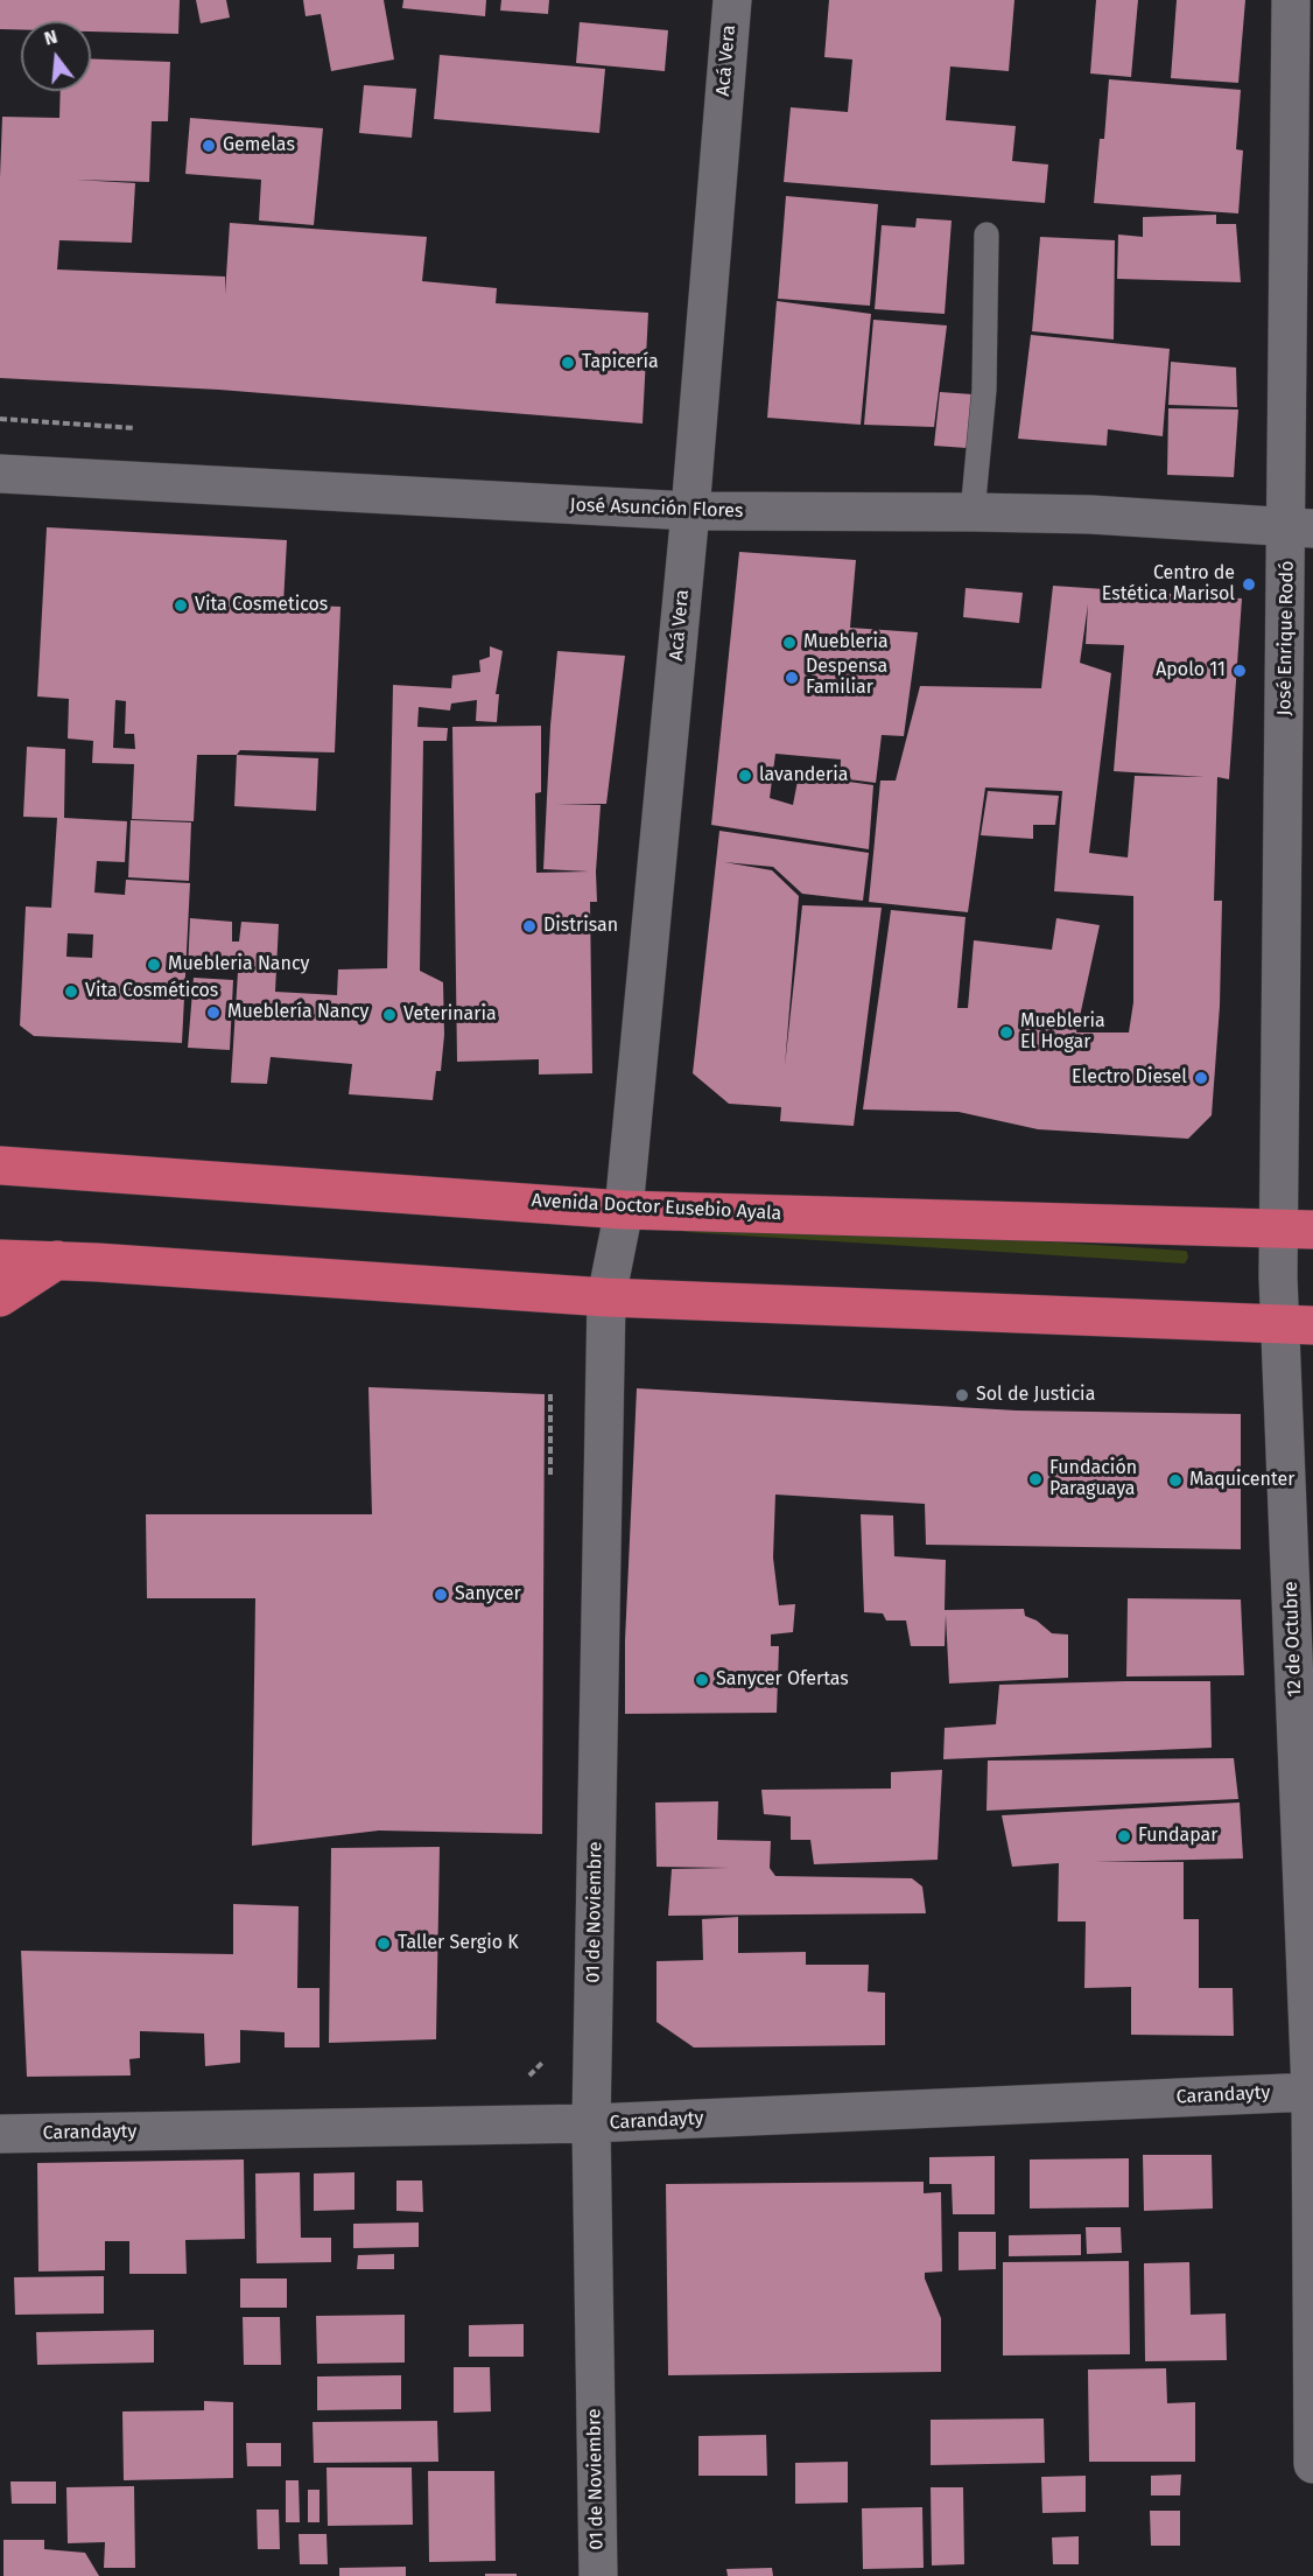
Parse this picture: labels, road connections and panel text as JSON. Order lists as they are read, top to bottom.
{
  "streets": {
    "highway": ["Avenida Doctor Eusebio Ayala"],
    "street": [
      "Acá Vera",
      "José Asunción Flores",
      "José Enrique Rodó",
      "12 de Octubre",
      "01 de Noviembre",
      "Carandayty"
    ]
  },
  "crossings": [
    ["Acá Vera", "José Asunción Flores"],
    ["Acá Vera", "Avenida Doctor Eusebio Ayala"],
    ["Acá Vera", "01 de Noviembre"],
    ["José Asunción Flores", "José Enrique Rodó"],
    ["José Enrique Rodó", "Avenida Doctor Eusebio Ayala"],
    ["José Enrique Rodó", "12 de Octubre"],
    ["12 de Octubre", "Carandayty"],
    ["01 de Noviembre", "Carandayty"]
  ],
  "places": [
    "Gemelas",
    "Tapicería",
    "Centro de Estética Marisol",
    "Vita Cosmeticos",
    "Muebleria",
    "Apolo 11",
    "Despensa Familiar",
    "lavanderia",
    "Distrisan",
    "Muebleria Nancy",
    "Vita Cosméticos",
    "Mueblería Nancy",
    "Veterinaria",
    "Muebleria El Hogar",
    "Electro Diesel",
    "Sol de Justicia",
    "Fundación Paraguaya",
    "Maquicenter",
    "Sanycer",
    "Sanycer Ofertas",
    "Fundapar",
    "Taller Sergio K"
  ],
  "north": "top"
}
